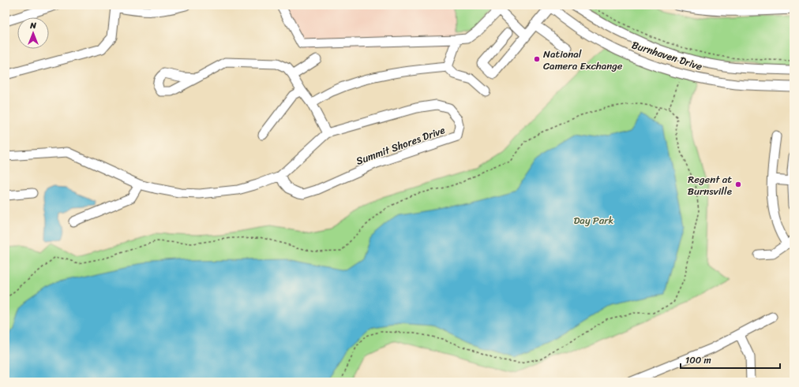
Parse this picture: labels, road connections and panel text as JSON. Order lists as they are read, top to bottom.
{
  "streets": {
    "street": ["Burnhaven Drive", "Summit Shores Drive"]
  },
  "parks": ["Day Park"],
  "places": ["National Camera Exchange", "Regent at Burnsville"],
  "scale_bar": "100 m",
  "north": "top"
}
